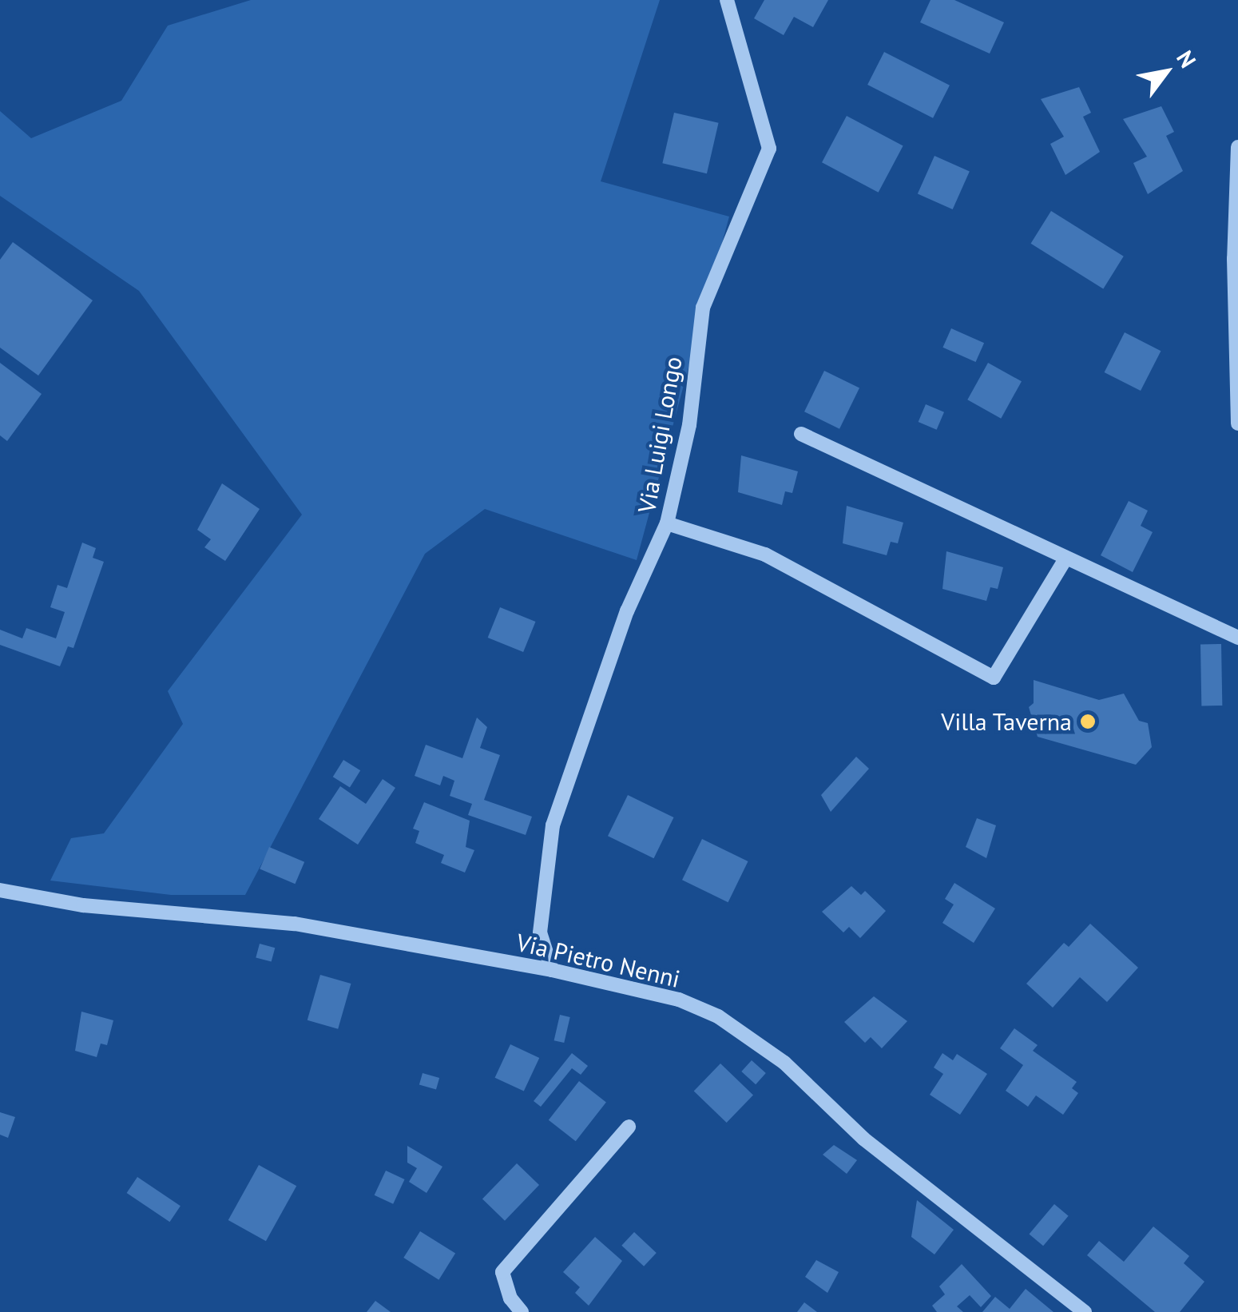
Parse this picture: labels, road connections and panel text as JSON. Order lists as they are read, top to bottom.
{
  "streets": {
    "street": ["Via Luigi Longo", "Via Pietro Nenni"]
  },
  "crossings": [
    ["Via Luigi Longo", "Via Pietro Nenni"]
  ],
  "places": ["Villa Taverna"],
  "north": "top right"
}
